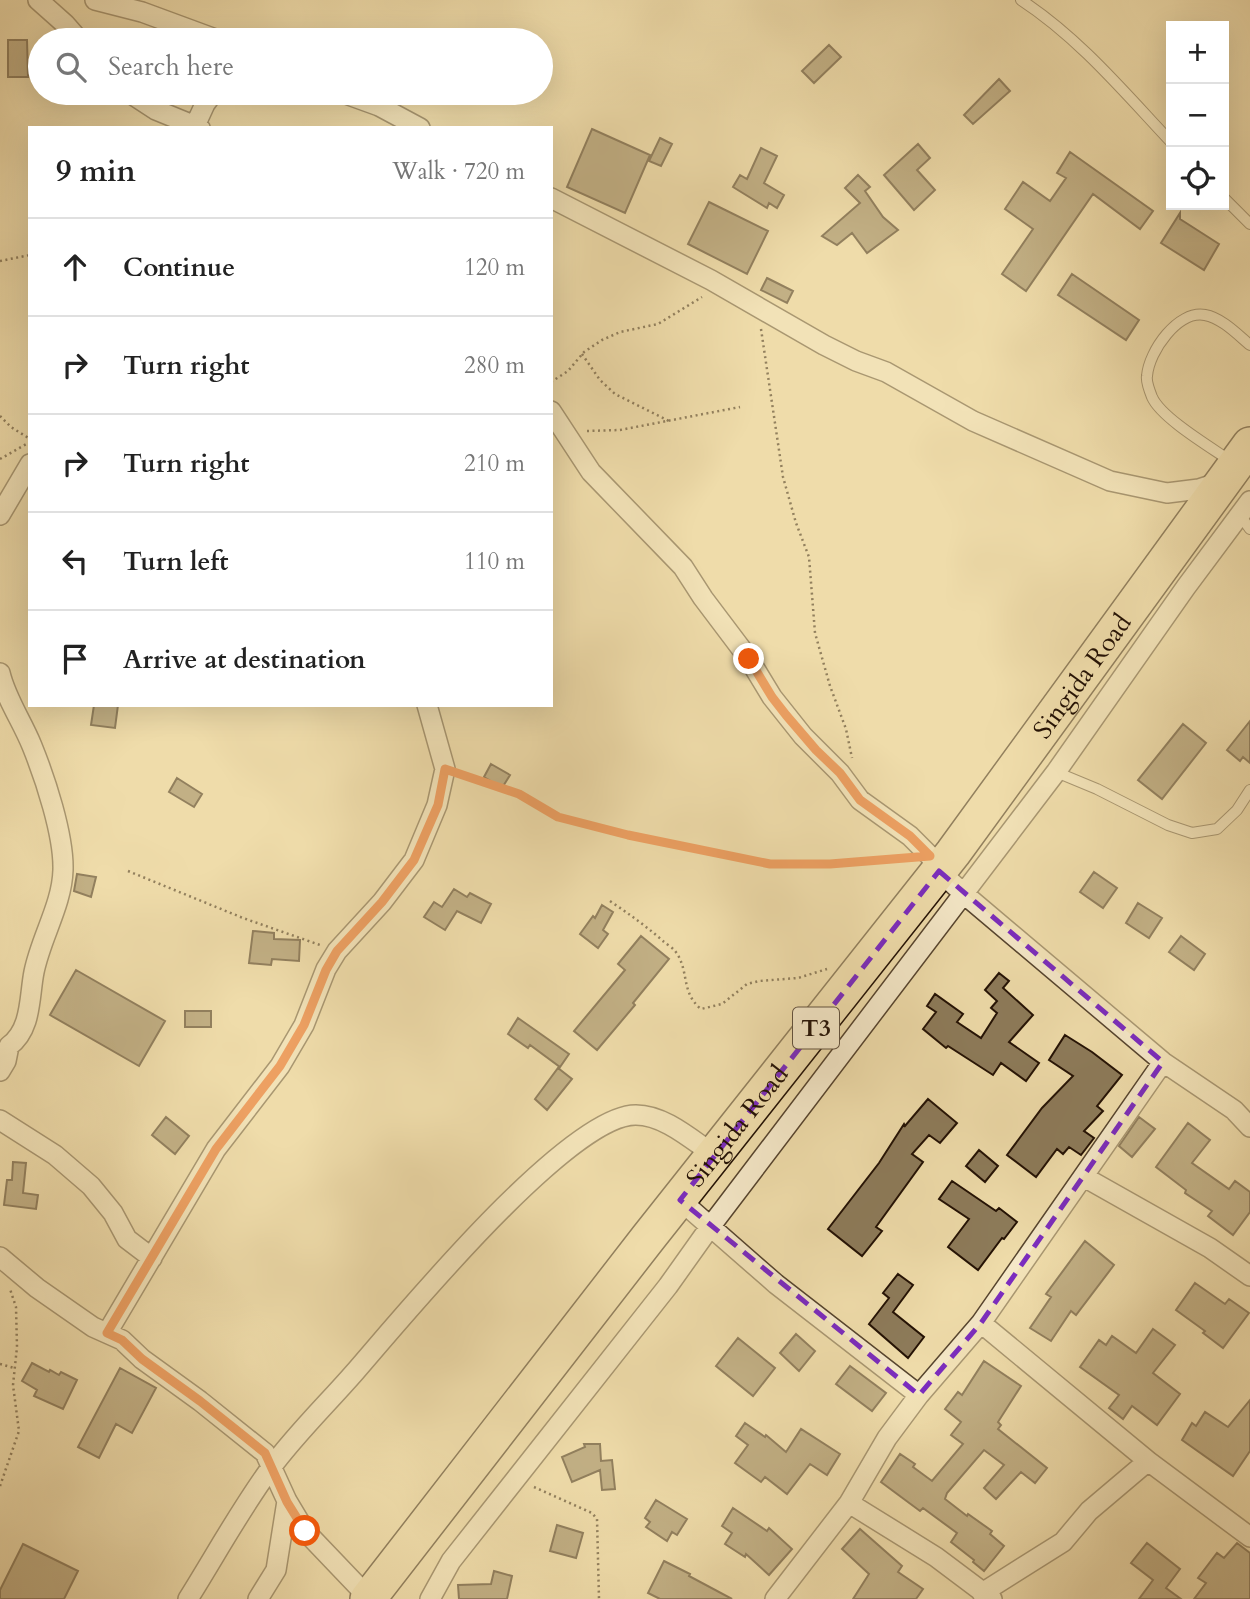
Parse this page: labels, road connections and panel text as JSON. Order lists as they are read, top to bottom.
{
  "streets": {
    "highway": ["Singida Road", "T3"]
  },
  "page": {
    "map_buttons": ["+", "−"],
    "search": "Search here",
    "heading": ["9 min", "Walk · 720 m"],
    "list": [
      ["Continue", "120 m"],
      ["Turn right", "280 m"],
      ["Turn right", "210 m"],
      ["Turn left", "110 m"],
      "Arrive at destination"
    ]
  }
}
